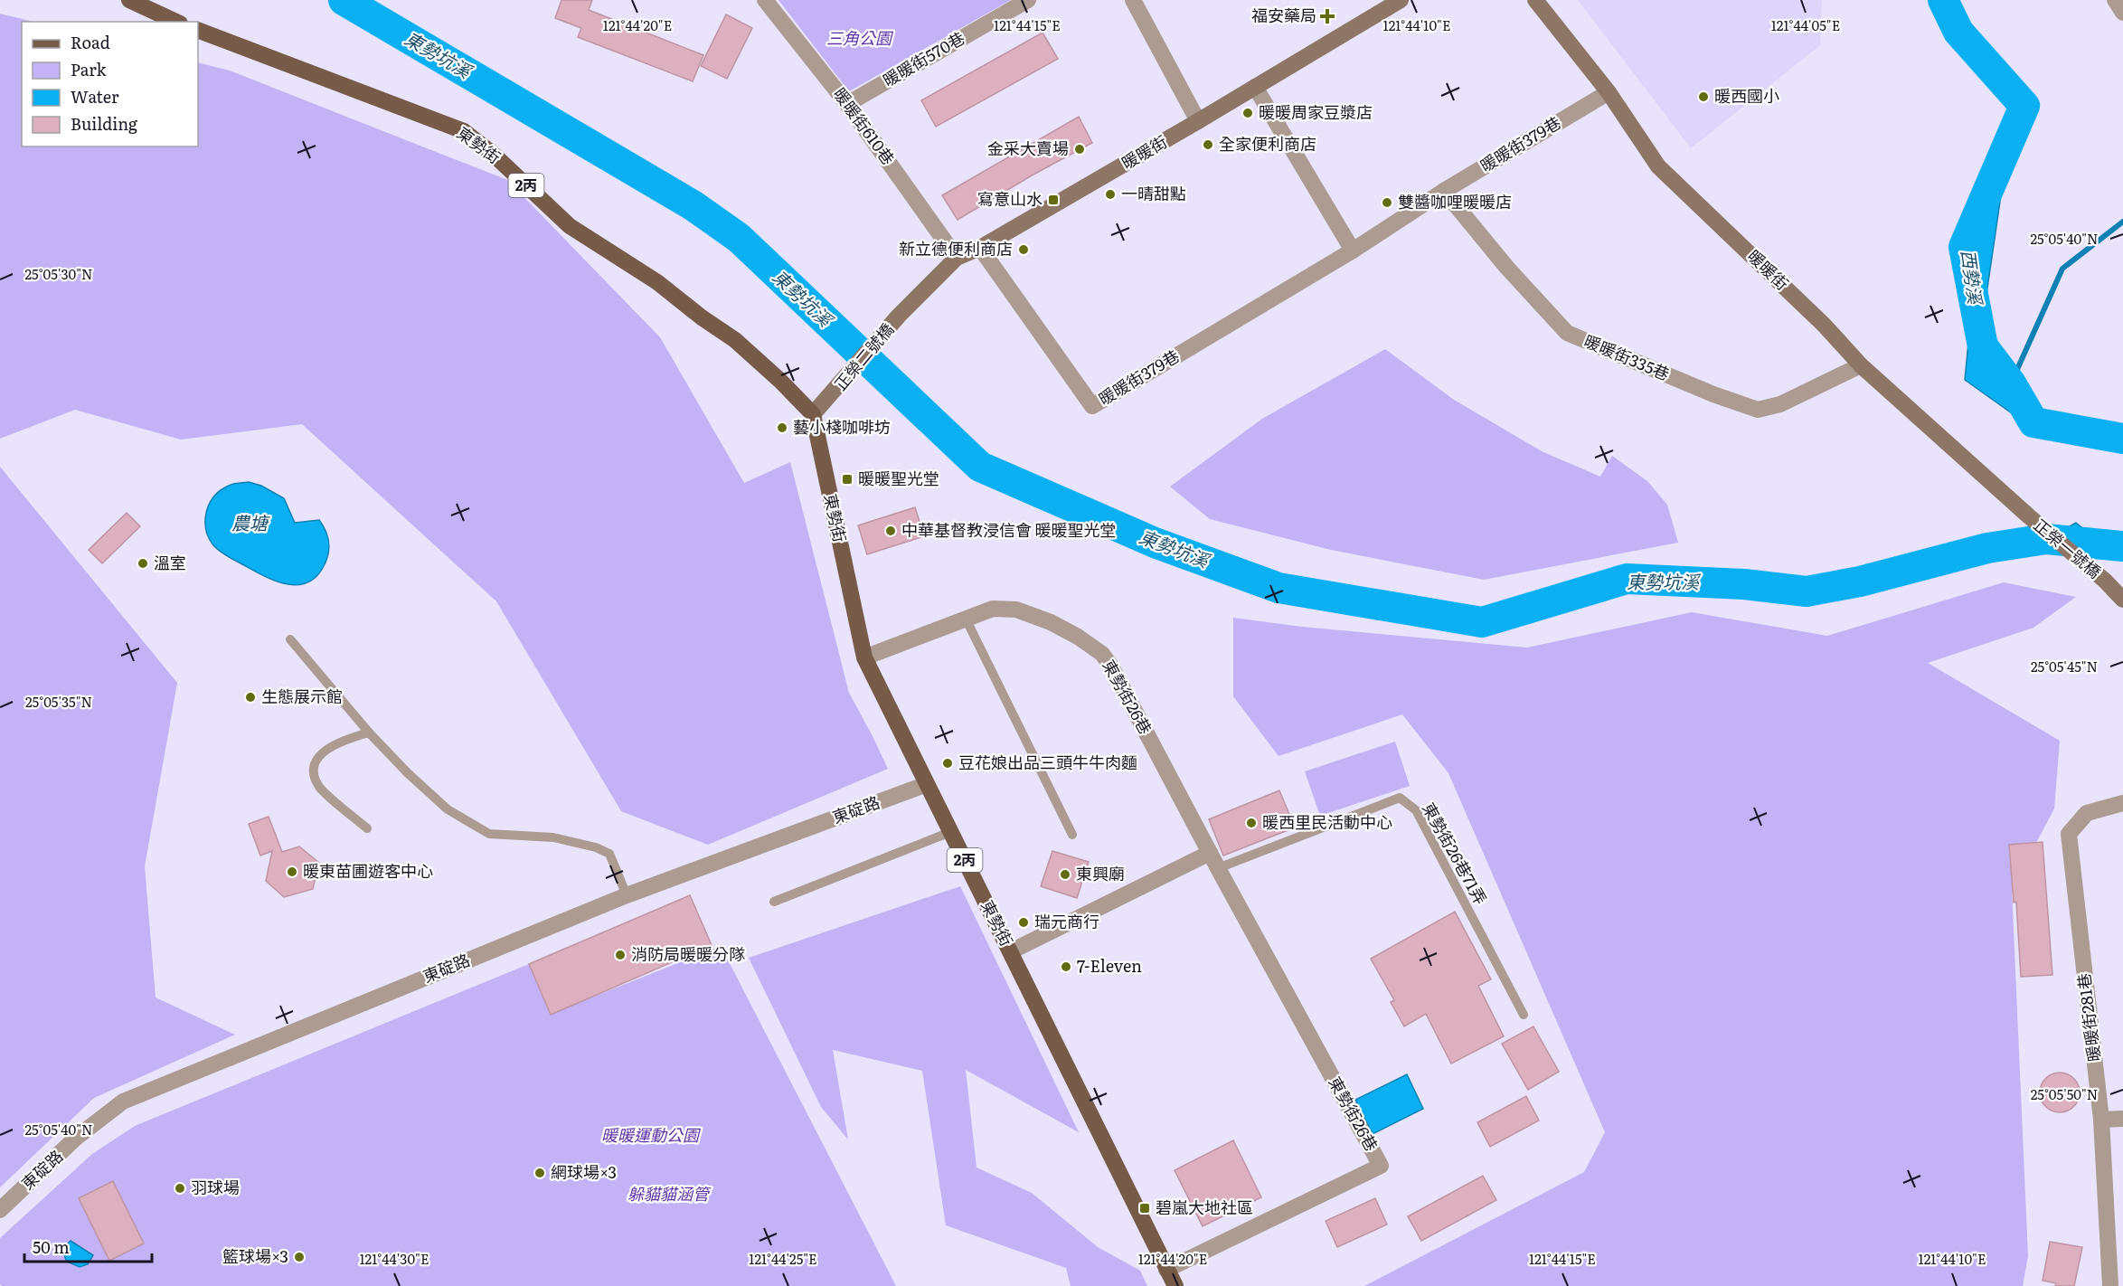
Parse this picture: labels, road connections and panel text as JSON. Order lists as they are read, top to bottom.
{
  "streets": {
    "main road": ["東勢街", "2丙"],
    "street": [
      "暖暖街570巷",
      "暖暖街610巷",
      "暖暖街379巷",
      "暖暖街",
      "正榮二號橋",
      "暖暖街335巷",
      "正榮一號橋",
      "東勢街26巷",
      "東碇路",
      "暖暖街281巷"
    ],
    "lane": ["東勢街26巷71弄"]
  },
  "crossings": [
    ["暖暖街570巷", "暖暖街610巷"],
    ["暖暖街610巷", "暖暖街"],
    ["暖暖街379巷", "暖暖街"],
    ["暖暖街379巷", "暖暖街335巷"],
    ["東勢街", "正榮二號橋"],
    ["東勢街", "東勢街26巷"],
    ["東勢街", "東碇路"],
    ["暖暖街", "正榮二號橋"],
    ["暖暖街", "暖暖街335巷"],
    ["暖暖街", "正榮一號橋"],
    ["東勢街26巷", "東勢街26巷71弄"]
  ],
  "water": ["東勢坑溪", "西勢溪", "農塘"],
  "parks": ["三角公園", "暖暖運動公園", "躲貓貓涵管"],
  "places": {
    "health": ["福安藥局"],
    "other": [
      "暖西國小",
      "暖暖周家豆漿店",
      "全家便利商店",
      "金采大賣場",
      "一晴甜點",
      "雙醬咖哩暖暖店",
      "新立德便利商店",
      "藝小棧咖啡坊",
      "中華基督教浸信會 暖暖聖光堂",
      "溫室",
      "生態展示館",
      "豆花娘出品三頭牛牛肉麵",
      "暖西里民活動中心",
      "暖東苗圃遊客中心",
      "東興廟",
      "瑞元商行",
      "消防局暖暖分隊",
      "7-Eleven",
      "網球場×3",
      "羽球場",
      "籃球場×3"
    ],
    "transit": ["寫意山水", "暖暖聖光堂", "碧嵐大地社區"]
  },
  "legend": [
    "Road",
    "Park",
    "Water",
    "Building"
  ],
  "scale_bar": "50 m",
  "coordinates": [
    "121°44'20\"E",
    "121°44'15\"E",
    "121°44'10\"E",
    "121°44'05\"E",
    "25°05'40\"N",
    "25°05'30\"N",
    "25°05'45\"N",
    "25°05'35\"N",
    "25°05'50\"N",
    "121°44'30\"E",
    "121°44'25\"E"
  ]
}
